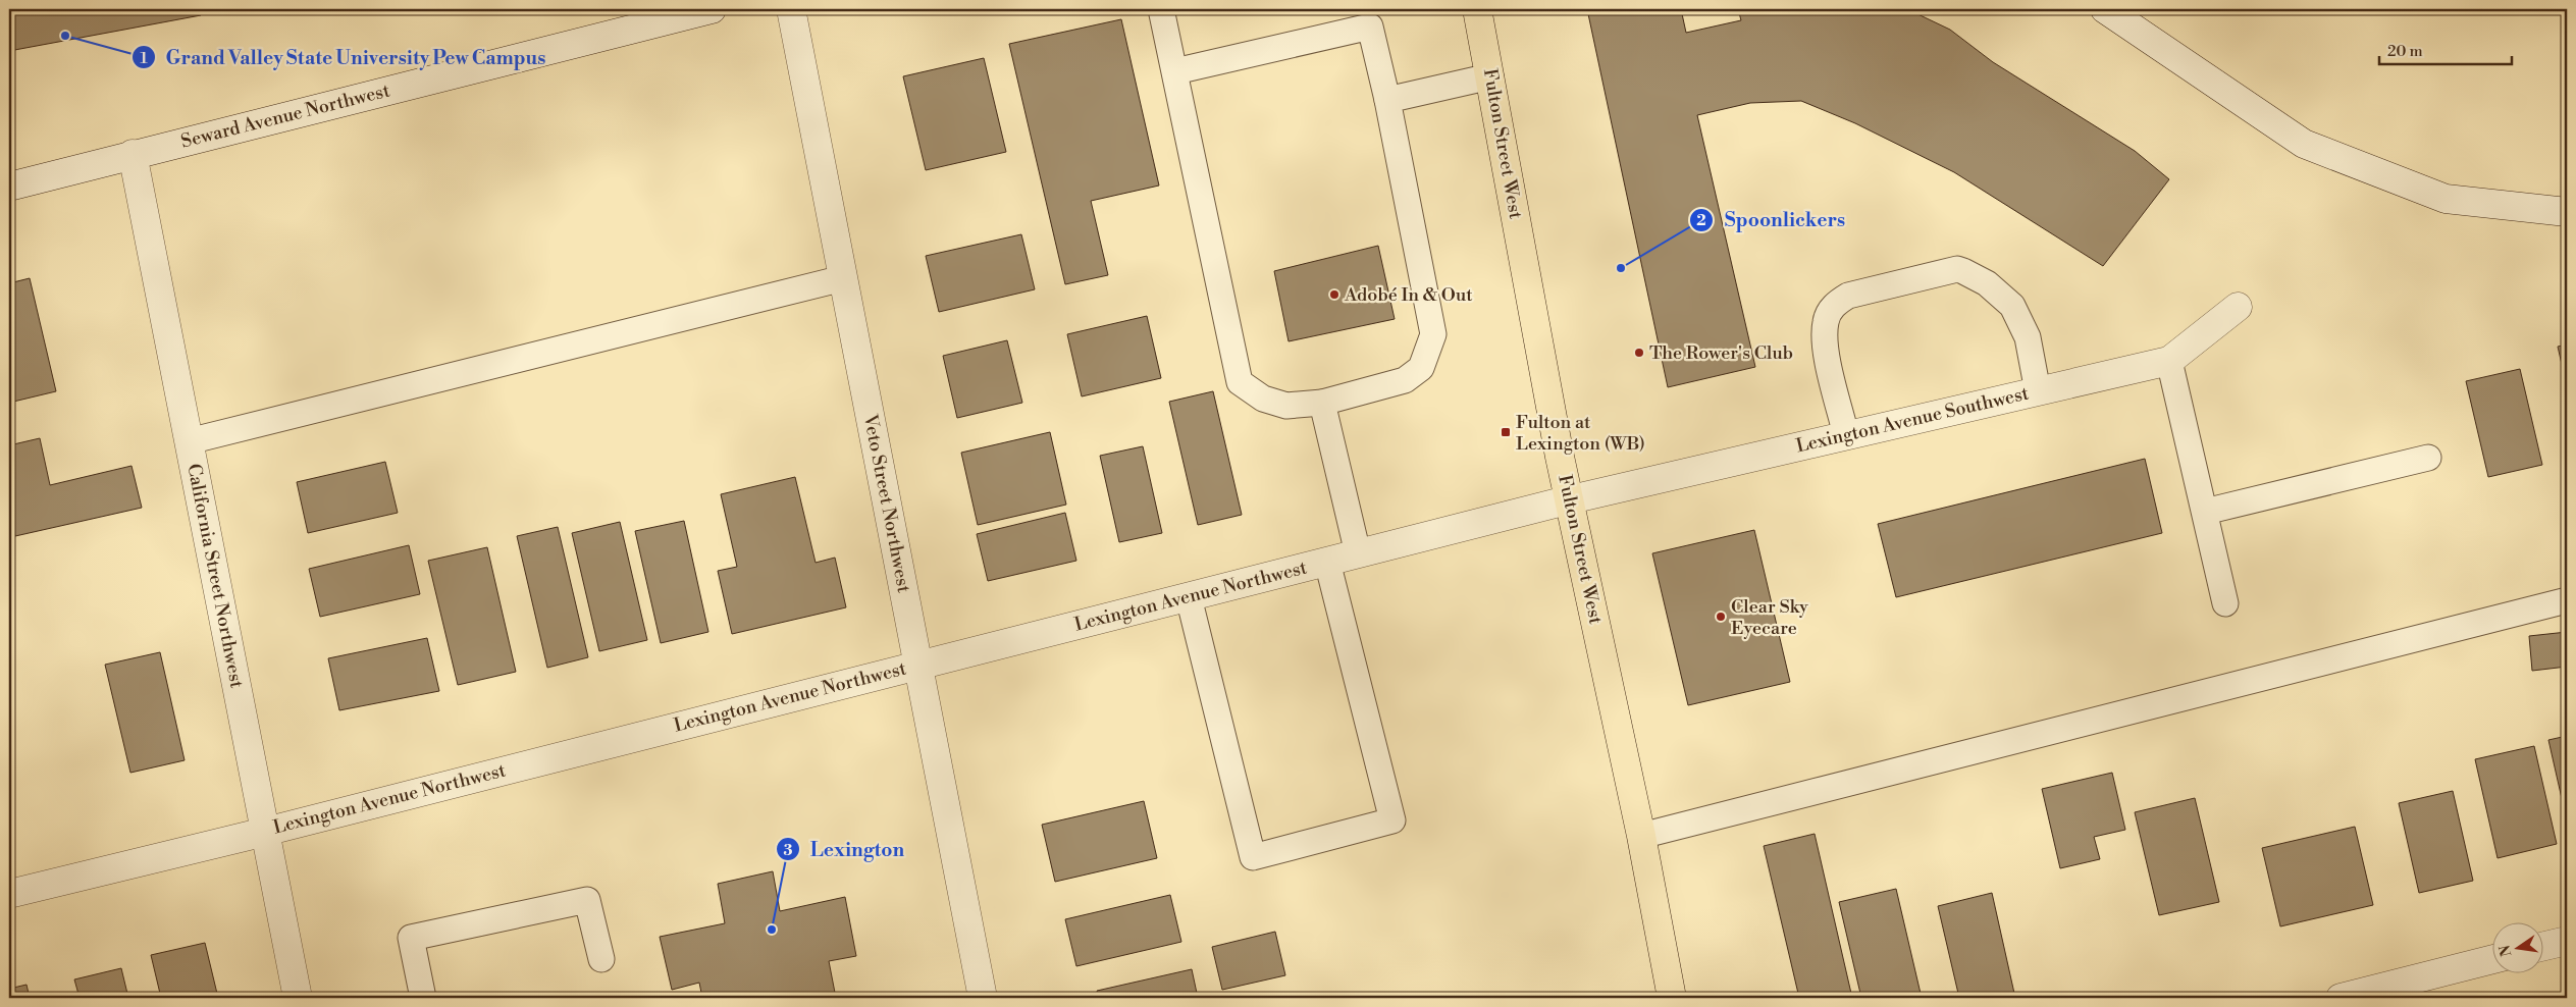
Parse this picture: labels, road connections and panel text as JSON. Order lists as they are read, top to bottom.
{
  "streets": {
    "main road": ["Fulton Street West"],
    "street": [
      "Seward Avenue Northwest",
      "Lexington Avenue Southwest",
      "Veto Street Northwest",
      "California Street Northwest",
      "Lexington Avenue Northwest"
    ]
  },
  "crossings": [
    ["Seward Avenue Northwest", "California Street Northwest"],
    ["Fulton Street West", "Lexington Avenue Southwest"],
    ["Fulton Street West", "Lexington Avenue Northwest"],
    ["Lexington Avenue Southwest", "Lexington Avenue Northwest"],
    ["Veto Street Northwest", "Lexington Avenue Northwest"],
    ["California Street Northwest", "Lexington Avenue Northwest"]
  ],
  "places": {
    "other": [
      "Grand Valley State University Pew Campus",
      "Spoonlickers",
      "Adobé In & Out",
      "The Rower's Club",
      "Clear Sky Eyecare",
      "Lexington"
    ],
    "transit": ["Fulton at Lexington (WB)"]
  },
  "scale_bar": "20 m",
  "north": "left"
}
